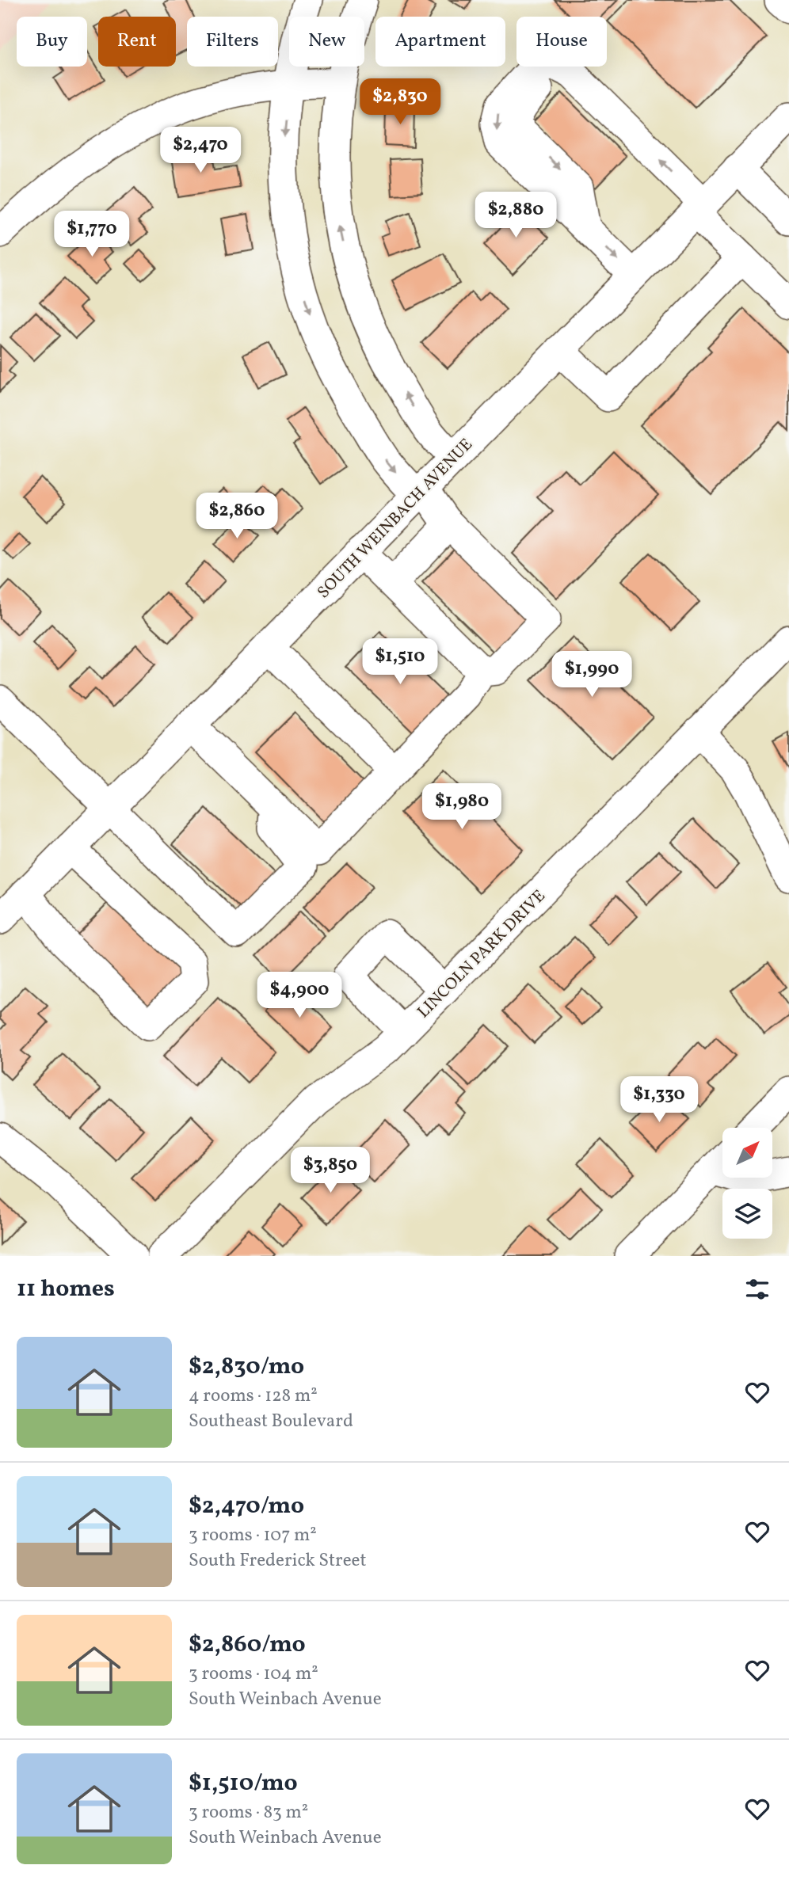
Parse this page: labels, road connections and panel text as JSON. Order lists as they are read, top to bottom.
{
  "streets": {
    "street": ["SOUTH WEINBACH AVENUE", "LINCOLN PARK DRIVE"]
  },
  "north": "top right",
  "page": {
    "chip": [
      "Buy",
      "Rent",
      "Filters",
      "New",
      "Apartment",
      "House"
    ],
    "price": [
      "$2,830",
      "$2,470",
      "$2,880",
      "$1,770",
      "$2,860",
      "$1,510",
      "$1,990",
      "$1,980",
      "$4,900",
      "$1,330",
      "$3,850"
    ],
    "heading": "11 homes",
    "list": [
      {
        "name": "$2,830/mo",
        "note": "4 rooms · 128 m² · Southeast Boulevard"
      },
      {
        "name": "$2,470/mo",
        "note": "3 rooms · 107 m² · South Frederick Street"
      },
      {
        "name": "$2,860/mo",
        "note": "3 rooms · 104 m² · South Weinbach Avenue"
      },
      {
        "name": "$1,510/mo",
        "note": "3 rooms · 83 m² · South Weinbach Avenue"
      }
    ]
  }
}
